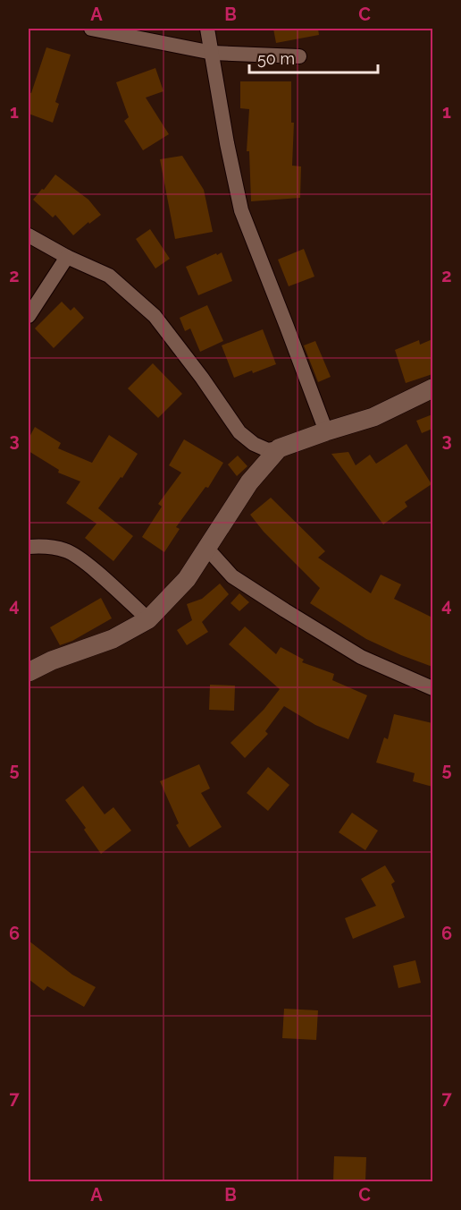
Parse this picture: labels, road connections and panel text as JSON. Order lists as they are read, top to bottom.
{
  "scale_bar": "50 m",
  "grid": {
    "columns": ["A", "B", "C"],
    "rows": [
      "1",
      "2",
      "3",
      "4",
      "5",
      "6",
      "7"
    ]
  }
}
